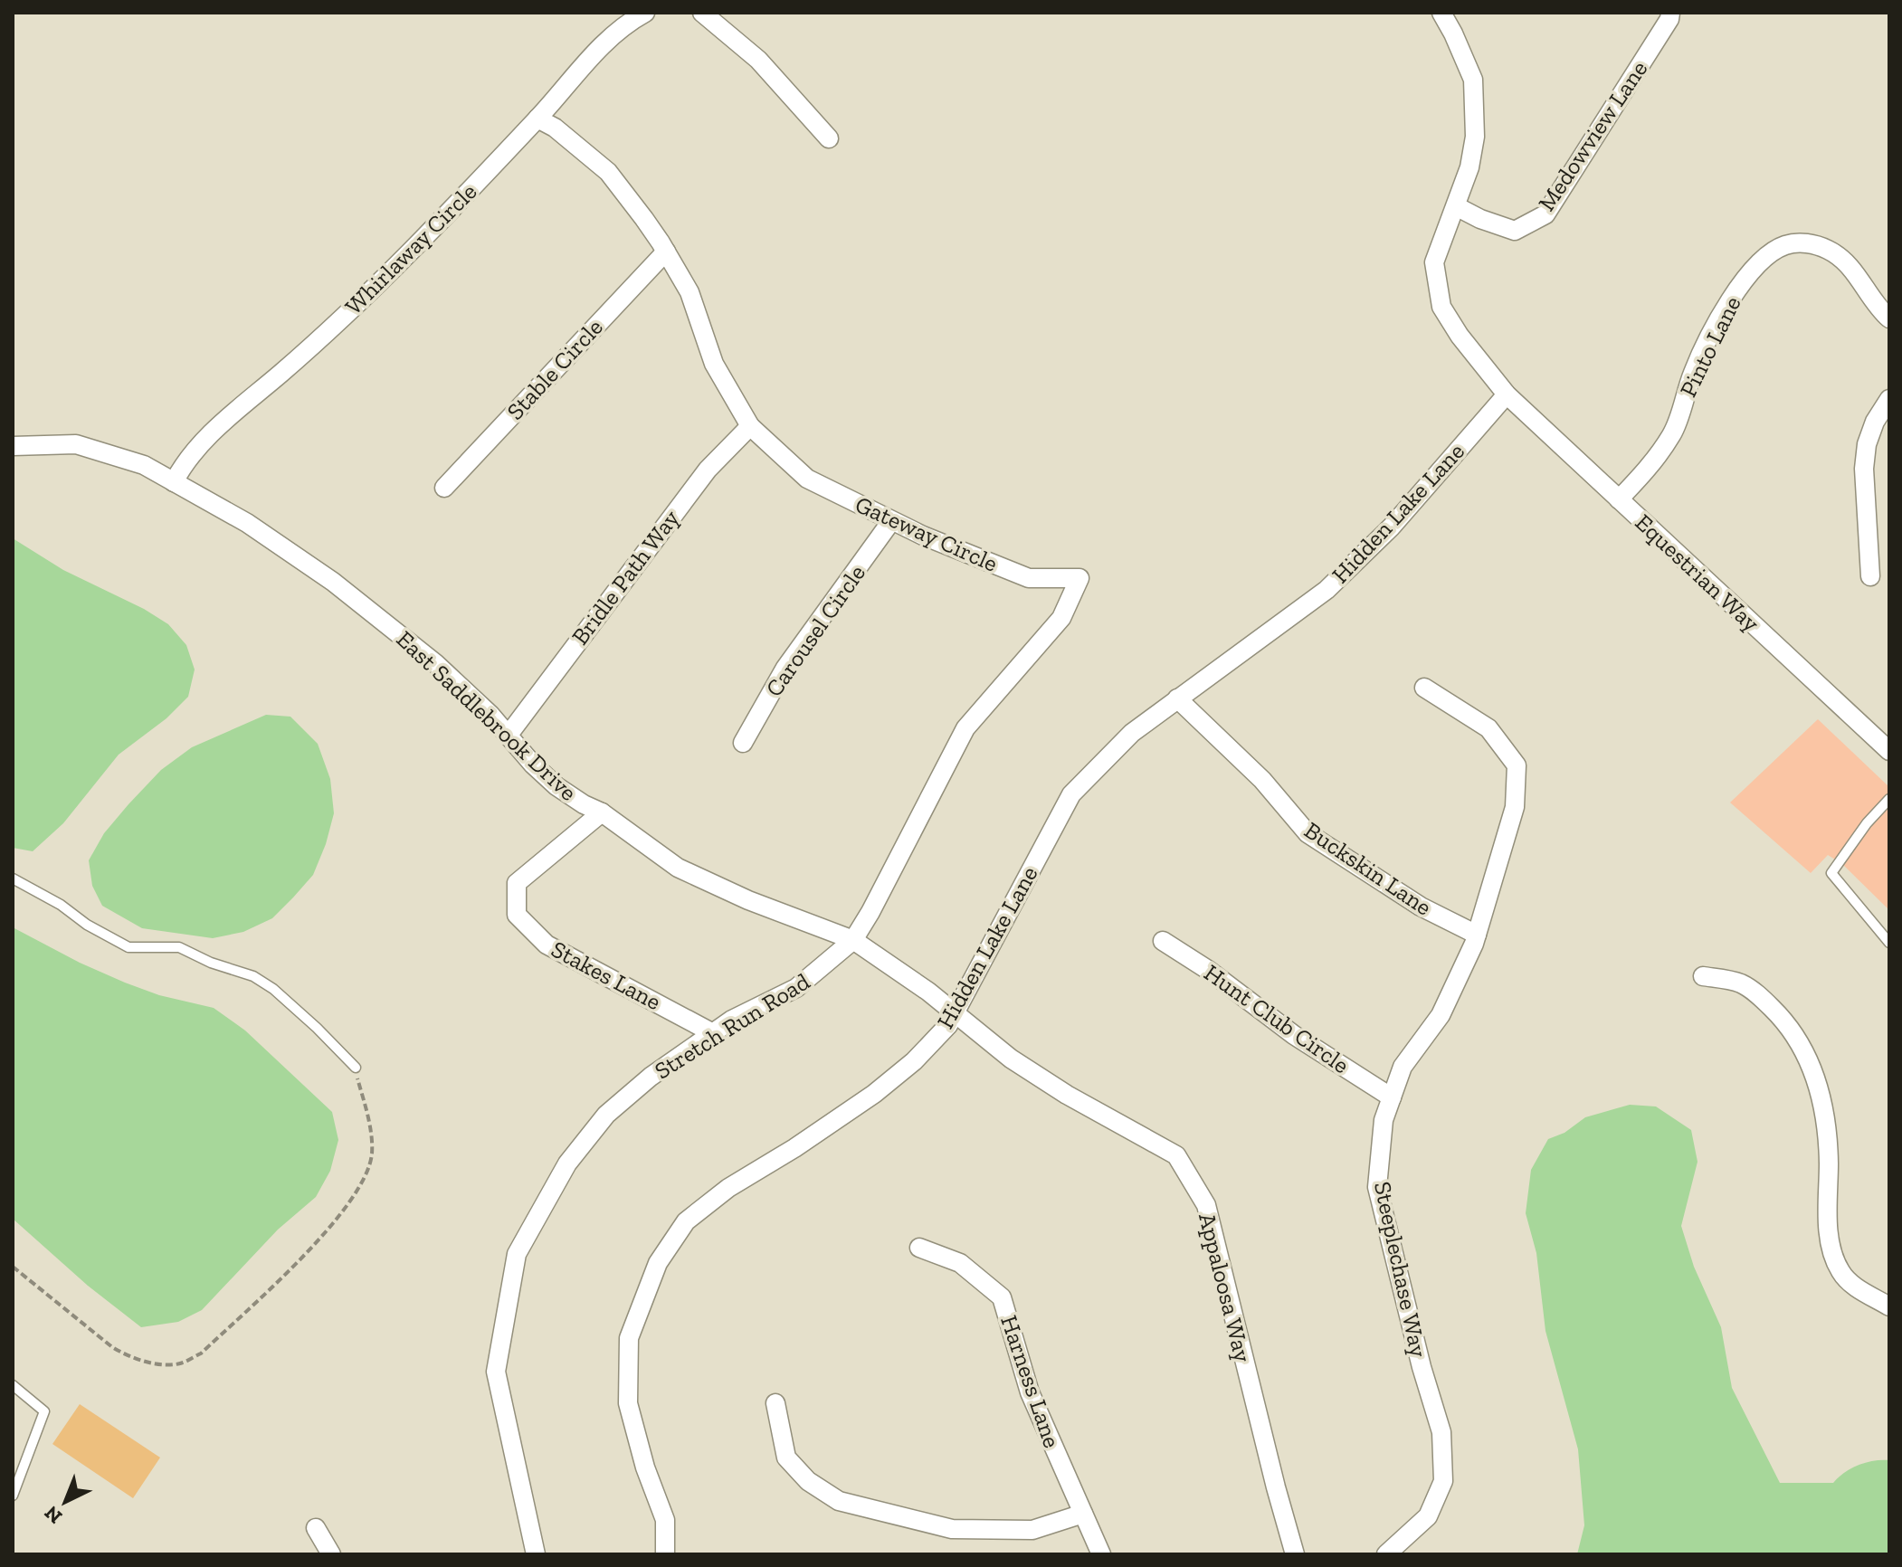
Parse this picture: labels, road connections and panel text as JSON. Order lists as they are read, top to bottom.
{
  "streets": {
    "street": [
      "Medowview Lane",
      "Whirlaway Circle",
      "Pinto Lane",
      "Stable Circle",
      "Hidden Lake Lane",
      "Gateway Circle",
      "Equestrian Way",
      "Bridle Path Way",
      "Carousel Circle",
      "East Saddlebrook Drive",
      "Buckskin Lane",
      "Stakes Lane",
      "Hunt Club Circle",
      "Stretch Run Road",
      "Steeplechase Way",
      "Appaloosa Way",
      "Harness Lane"
    ]
  },
  "crossings": [
    ["Medowview Lane", "Equestrian Way"],
    ["Whirlaway Circle", "Gateway Circle"],
    ["Whirlaway Circle", "East Saddlebrook Drive"],
    ["Pinto Lane", "Equestrian Way"],
    ["Stable Circle", "Gateway Circle"],
    ["Hidden Lake Lane", "Equestrian Way"],
    ["Hidden Lake Lane", "East Saddlebrook Drive"],
    ["Hidden Lake Lane", "Buckskin Lane"],
    ["Hidden Lake Lane", "Appaloosa Way"],
    ["Gateway Circle", "Bridle Path Way"],
    ["Gateway Circle", "Carousel Circle"],
    ["Gateway Circle", "East Saddlebrook Drive"],
    ["Gateway Circle", "Stretch Run Road"],
    ["Bridle Path Way", "East Saddlebrook Drive"],
    ["East Saddlebrook Drive", "Stakes Lane"],
    ["East Saddlebrook Drive", "Stretch Run Road"],
    ["East Saddlebrook Drive", "Appaloosa Way"],
    ["Buckskin Lane", "Steeplechase Way"],
    ["Stakes Lane", "Stretch Run Road"],
    ["Hunt Club Circle", "Steeplechase Way"]
  ],
  "north": "bottom left"
}
